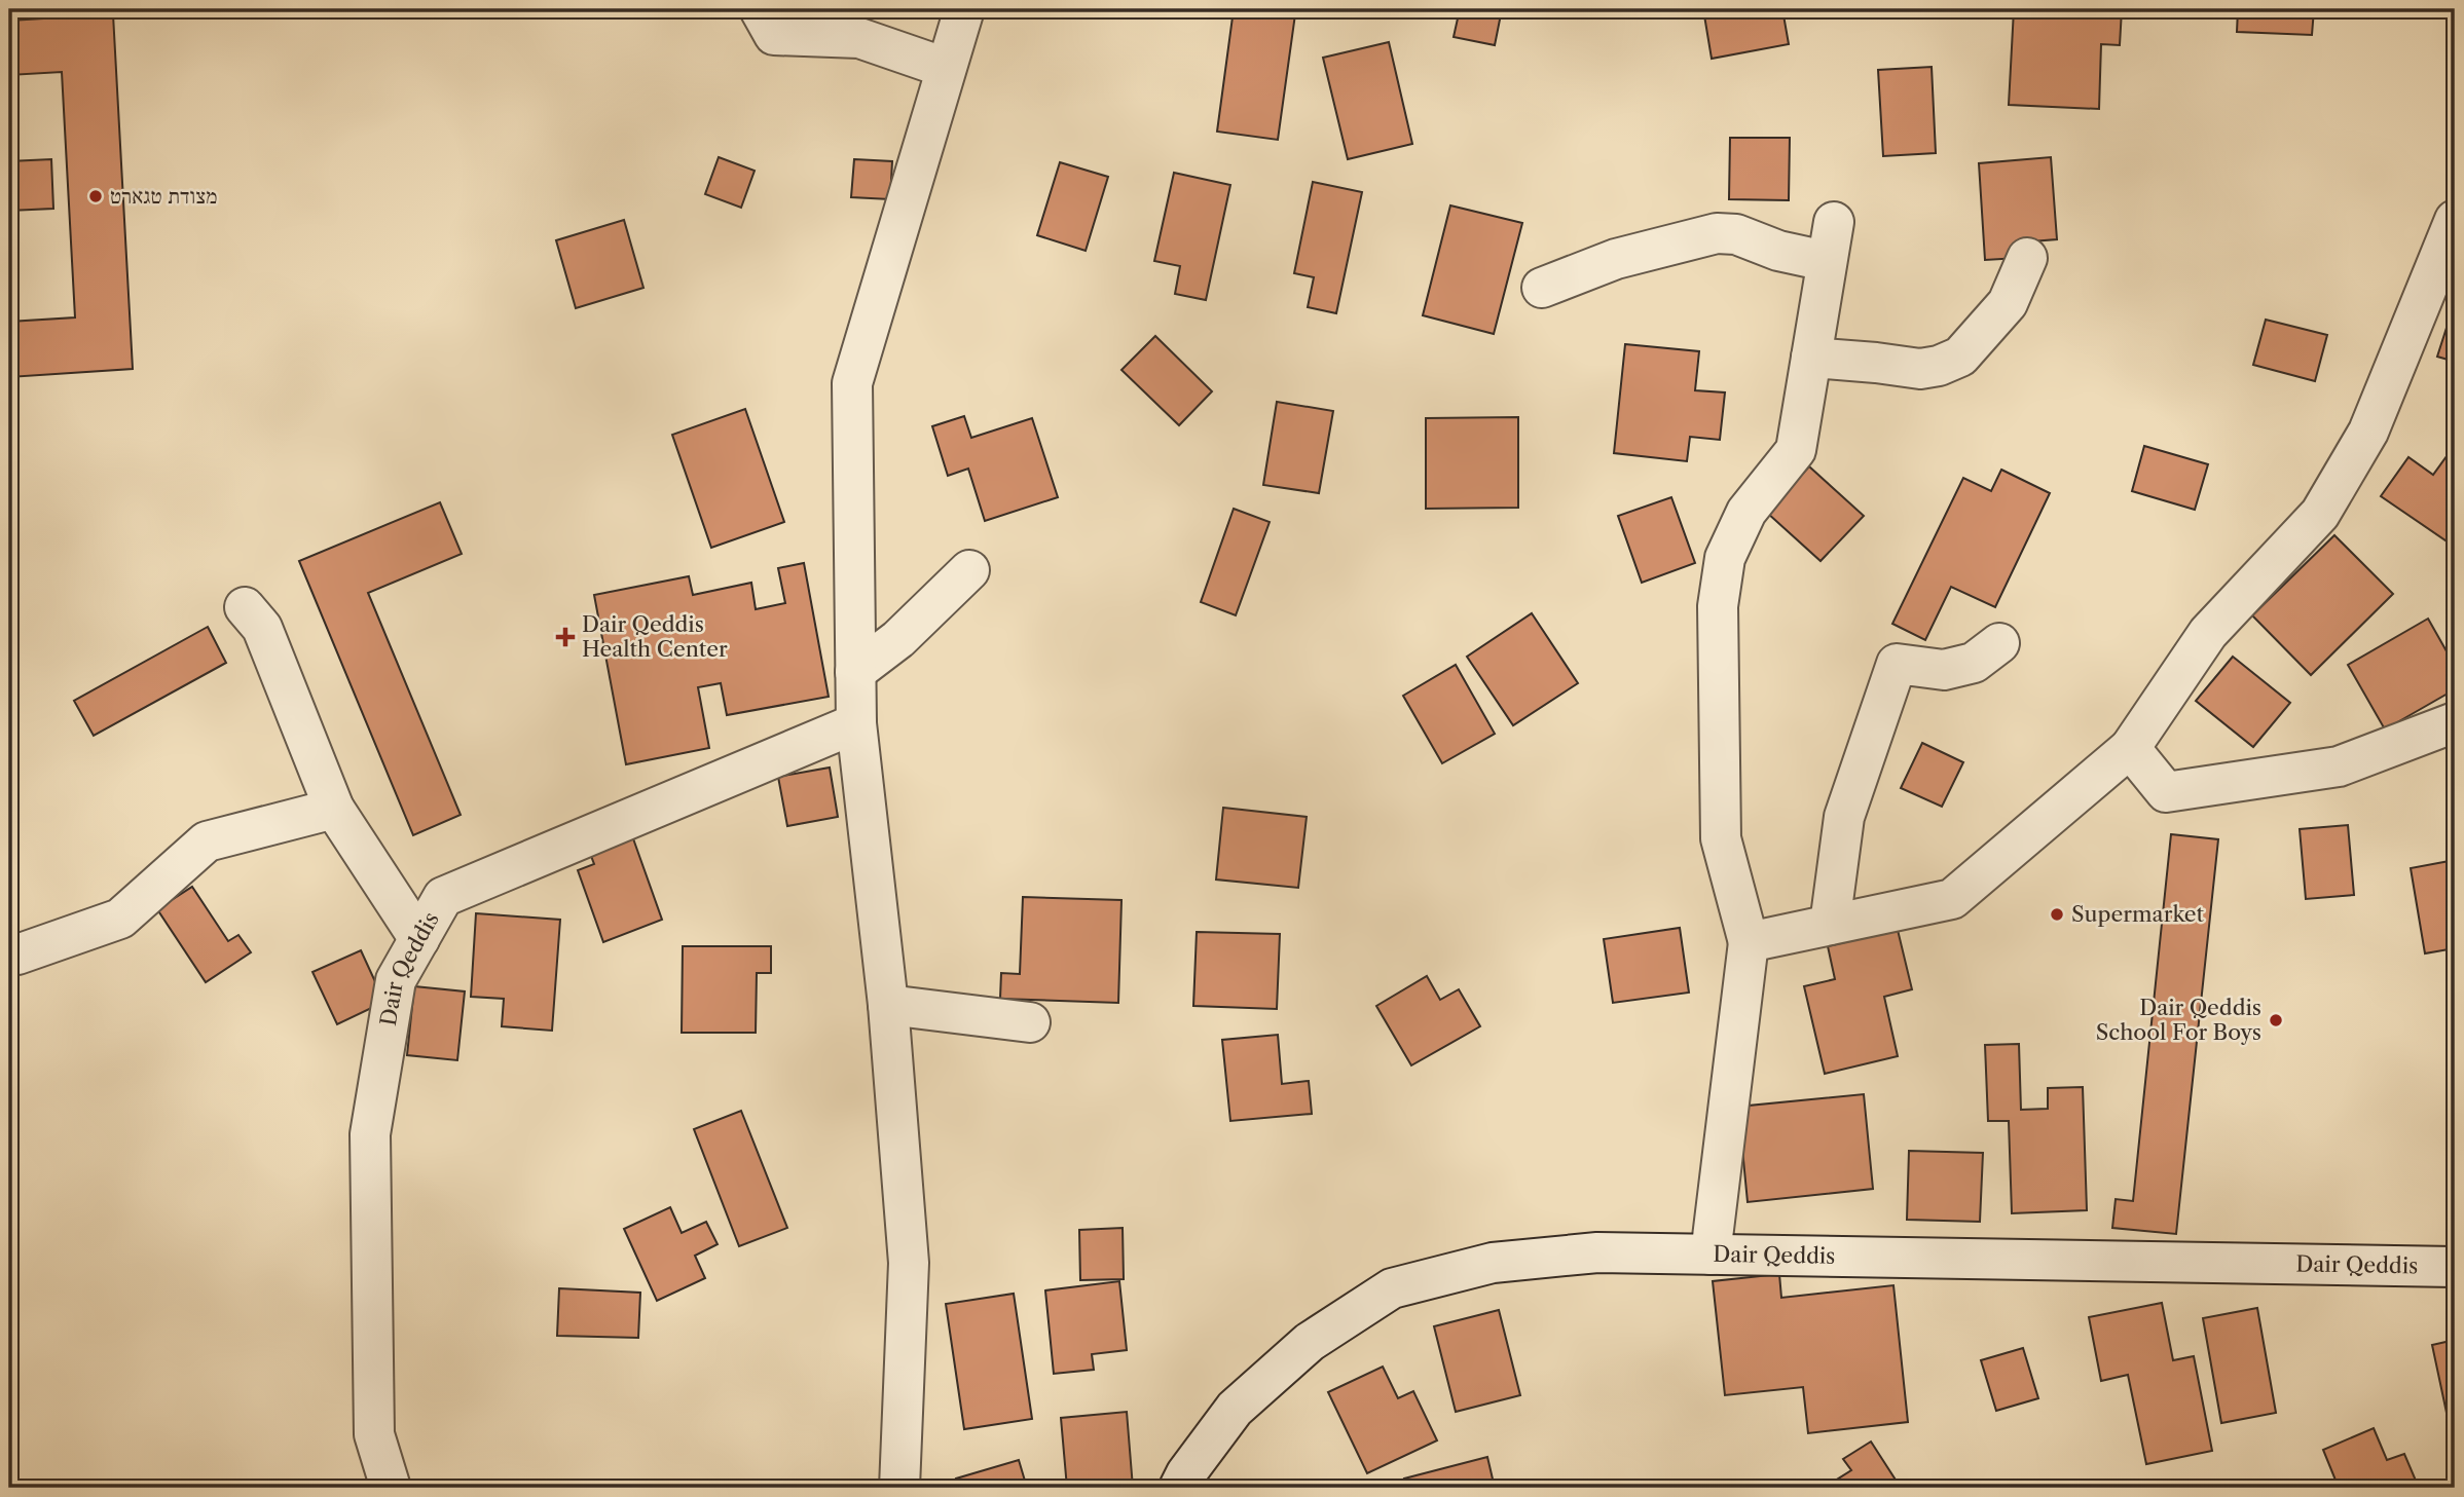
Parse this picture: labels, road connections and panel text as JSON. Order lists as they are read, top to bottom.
{
  "streets": {
    "street": ["Dair Qeddis"]
  },
  "places": {
    "other": ["מצודת טגארט", "Supermarket", "Dair Qeddis School For Boys"],
    "health": ["Dair Qeddis Health Center"]
  }
}
